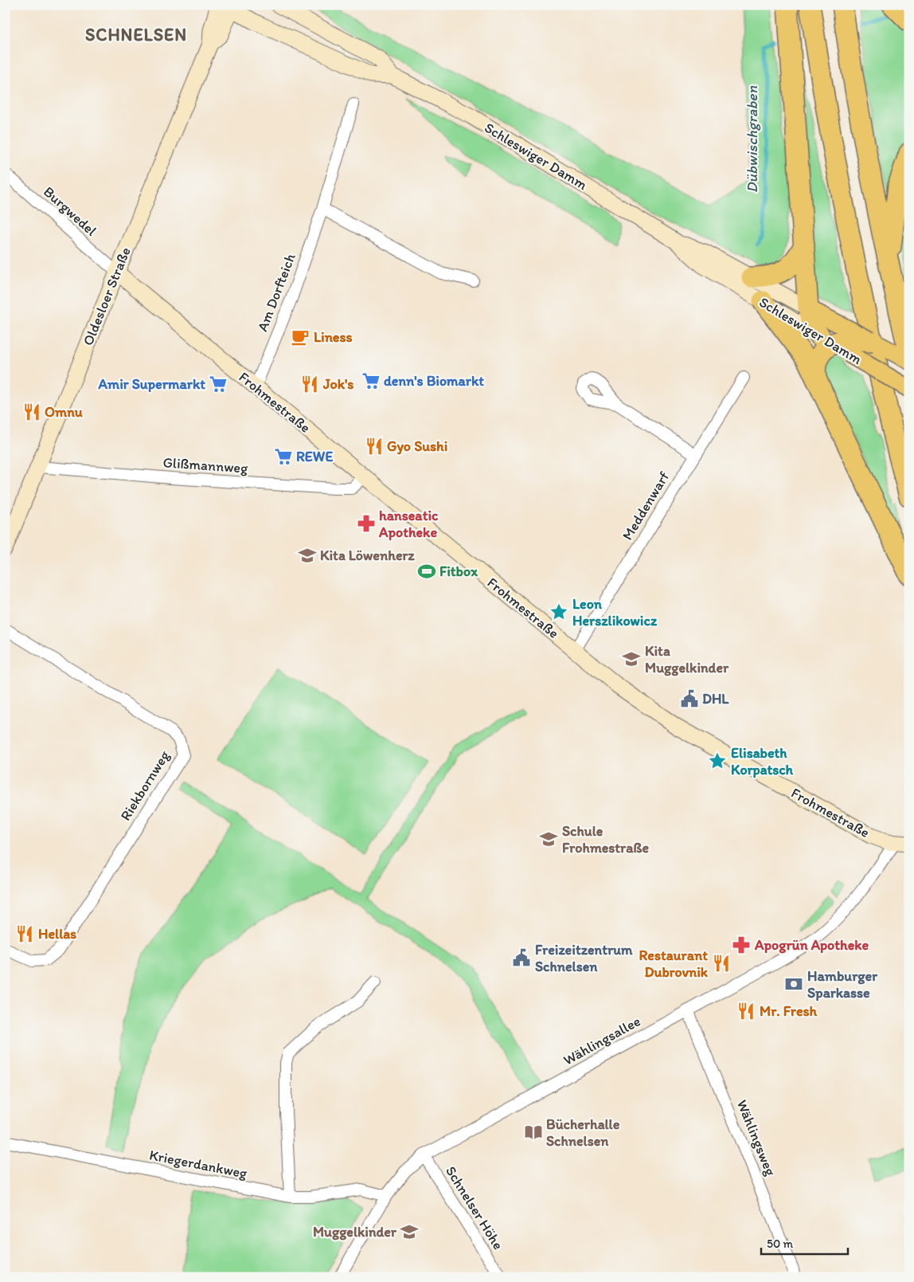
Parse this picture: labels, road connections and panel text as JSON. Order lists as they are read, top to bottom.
{
  "streets": {
    "main road": ["Schleswiger Damm", "Oldesloer Straße", "Frohmestraße"],
    "street": [
      "Burgwedel",
      "Am Dorfteich",
      "Glißmannweg",
      "Meddenwarf",
      "Riekbornweg",
      "Wählingsallee",
      "Wählingsweg",
      "Kriegerdankweg",
      "Schnelser Höhe"
    ]
  },
  "crossings": [
    ["Schleswiger Damm", "Oldesloer Straße"],
    ["Burgwedel", "Oldesloer Straße"],
    ["Burgwedel", "Frohmestraße"],
    ["Am Dorfteich", "Frohmestraße"],
    ["Oldesloer Straße", "Frohmestraße"],
    ["Oldesloer Straße", "Glißmannweg"],
    ["Frohmestraße", "Glißmannweg"],
    ["Frohmestraße", "Meddenwarf"],
    ["Frohmestraße", "Wählingsallee"],
    ["Wählingsallee", "Wählingsweg"],
    ["Wählingsallee", "Kriegerdankweg"],
    ["Wählingsallee", "Schnelser Höhe"]
  ],
  "districts": ["SCHNELSEN"],
  "water": ["Dübwischgraben"],
  "places": {
    "cafe": ["Liness"],
    "supermarket": ["denn's Biomarkt", "Amir Supermarkt", "REWE"],
    "restaurant": [
      "Jok's",
      "Omnu",
      "Gyo Sushi",
      "Hellas",
      "Restaurant Dubrovnik",
      "Mr. Fresh"
    ],
    "pharmacy": ["hanseatic Apotheke", "Apogrün Apotheke"],
    "school or university": [
      "Kita Löwenherz",
      "Kita Muggelkinder",
      "Schule Frohmestraße",
      "Muggelkinder"
    ],
    "sports": ["Fitbox"],
    "place": ["Leon Herszlikowicz", "Elisabeth Korpatsch"],
    "public building": ["DHL", "Freizeitzentrum Schnelsen"],
    "bank": ["Hamburger Sparkasse"],
    "library": ["Bücherhalle Schnelsen"]
  },
  "scale_bar": "50 m"
}
